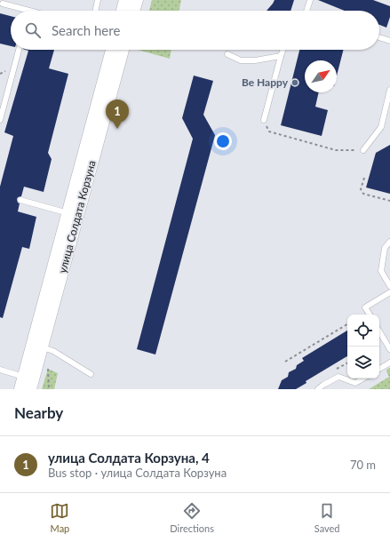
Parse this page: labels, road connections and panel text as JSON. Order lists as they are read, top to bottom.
{
  "streets": {
    "street": ["улица Солдата Корзуна"]
  },
  "places": ["Be Happy"],
  "north": "top right",
  "page": {
    "search": "Search here",
    "pins": "1",
    "heading": "Nearby",
    "list": [
      {
        "mark": "1",
        "name": "улица Солдата Корзуна, 4",
        "note": "Bus stop · улица Солдата Корзуна",
        "value": "70 m"
      }
    ],
    "nav": ["Map", "Directions", "Saved"]
  }
}
